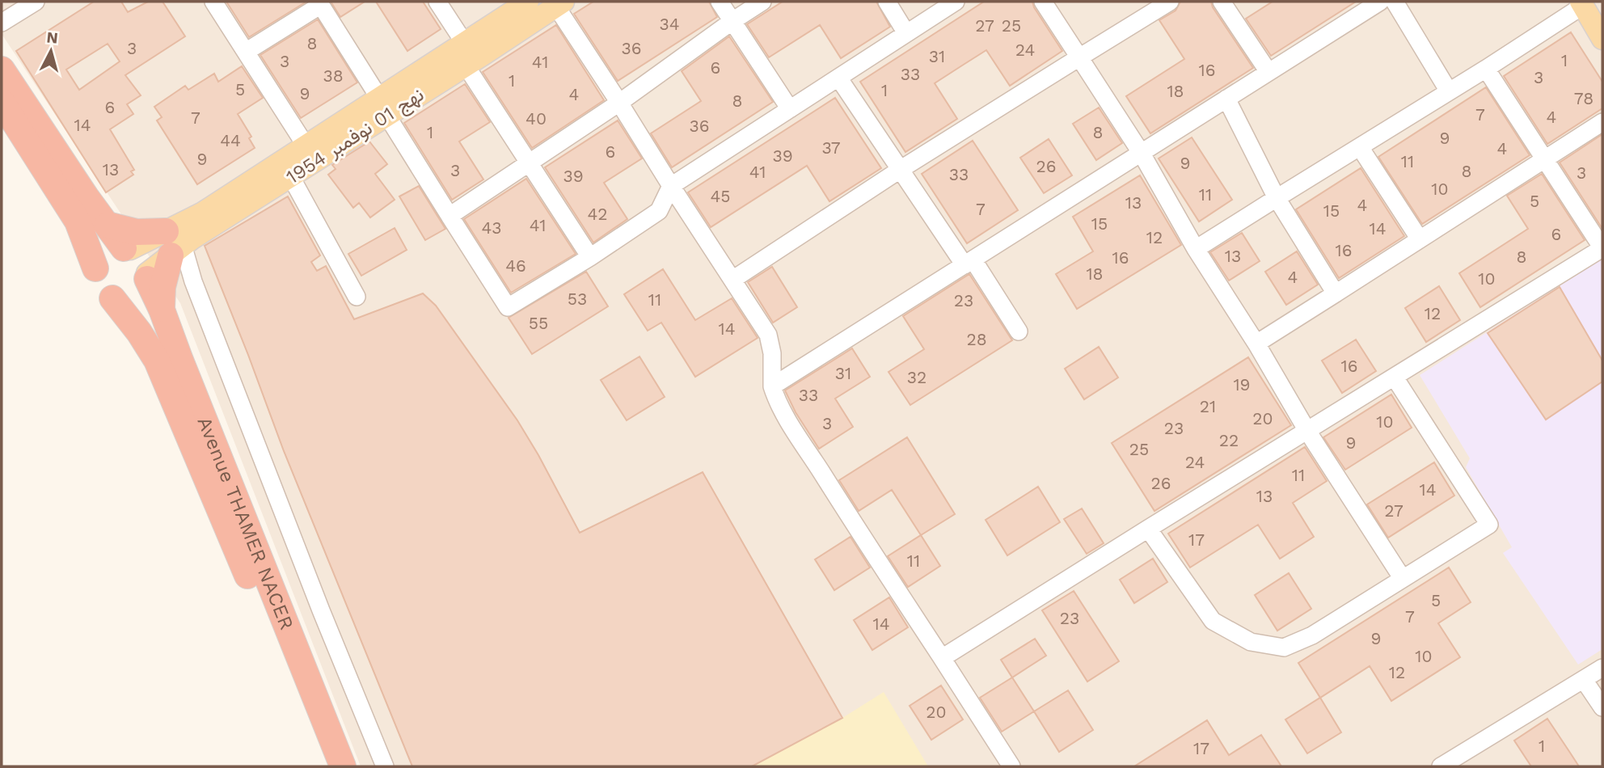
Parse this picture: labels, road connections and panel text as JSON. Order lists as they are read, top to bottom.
{
  "streets": {
    "highway": ["Avenue THAMER NACER"],
    "main road": ["نهج 01 نوفمبر 1954"]
  },
  "crossings": [
    ["نهج 01 نوفمبر 1954", "Avenue THAMER NACER"]
  ],
  "house_numbers": [
    "34",
    "27",
    "25",
    "8",
    "3",
    "36",
    "24",
    "31",
    "1",
    "3",
    "41",
    "6",
    "16",
    "33",
    "38",
    "3",
    "1",
    "5",
    "1",
    "18",
    "9",
    "4",
    "78",
    "8",
    "6",
    "7",
    "4",
    "7",
    "40",
    "14",
    "36",
    "1",
    "8",
    "9",
    "44",
    "37",
    "4",
    "6",
    "39",
    "9",
    "11",
    "9",
    "26",
    "13",
    "3",
    "8",
    "41",
    "3",
    "33",
    "39",
    "10",
    "11",
    "45",
    "5",
    "13",
    "4",
    "7",
    "15",
    "42",
    "15",
    "41",
    "43",
    "14",
    "6",
    "12",
    "16",
    "13",
    "8",
    "16",
    "46",
    "18",
    "4",
    "10",
    "53",
    "11",
    "23",
    "12",
    "55",
    "14",
    "28",
    "16",
    "31",
    "32",
    "19",
    "33",
    "21",
    "20",
    "10",
    "3",
    "23",
    "22",
    "9",
    "25",
    "24",
    "11",
    "26",
    "14",
    "13",
    "27",
    "17",
    "11",
    "5",
    "7",
    "23",
    "14",
    "9",
    "10",
    "12",
    "20",
    "1",
    "17"
  ],
  "north": "top"
}
